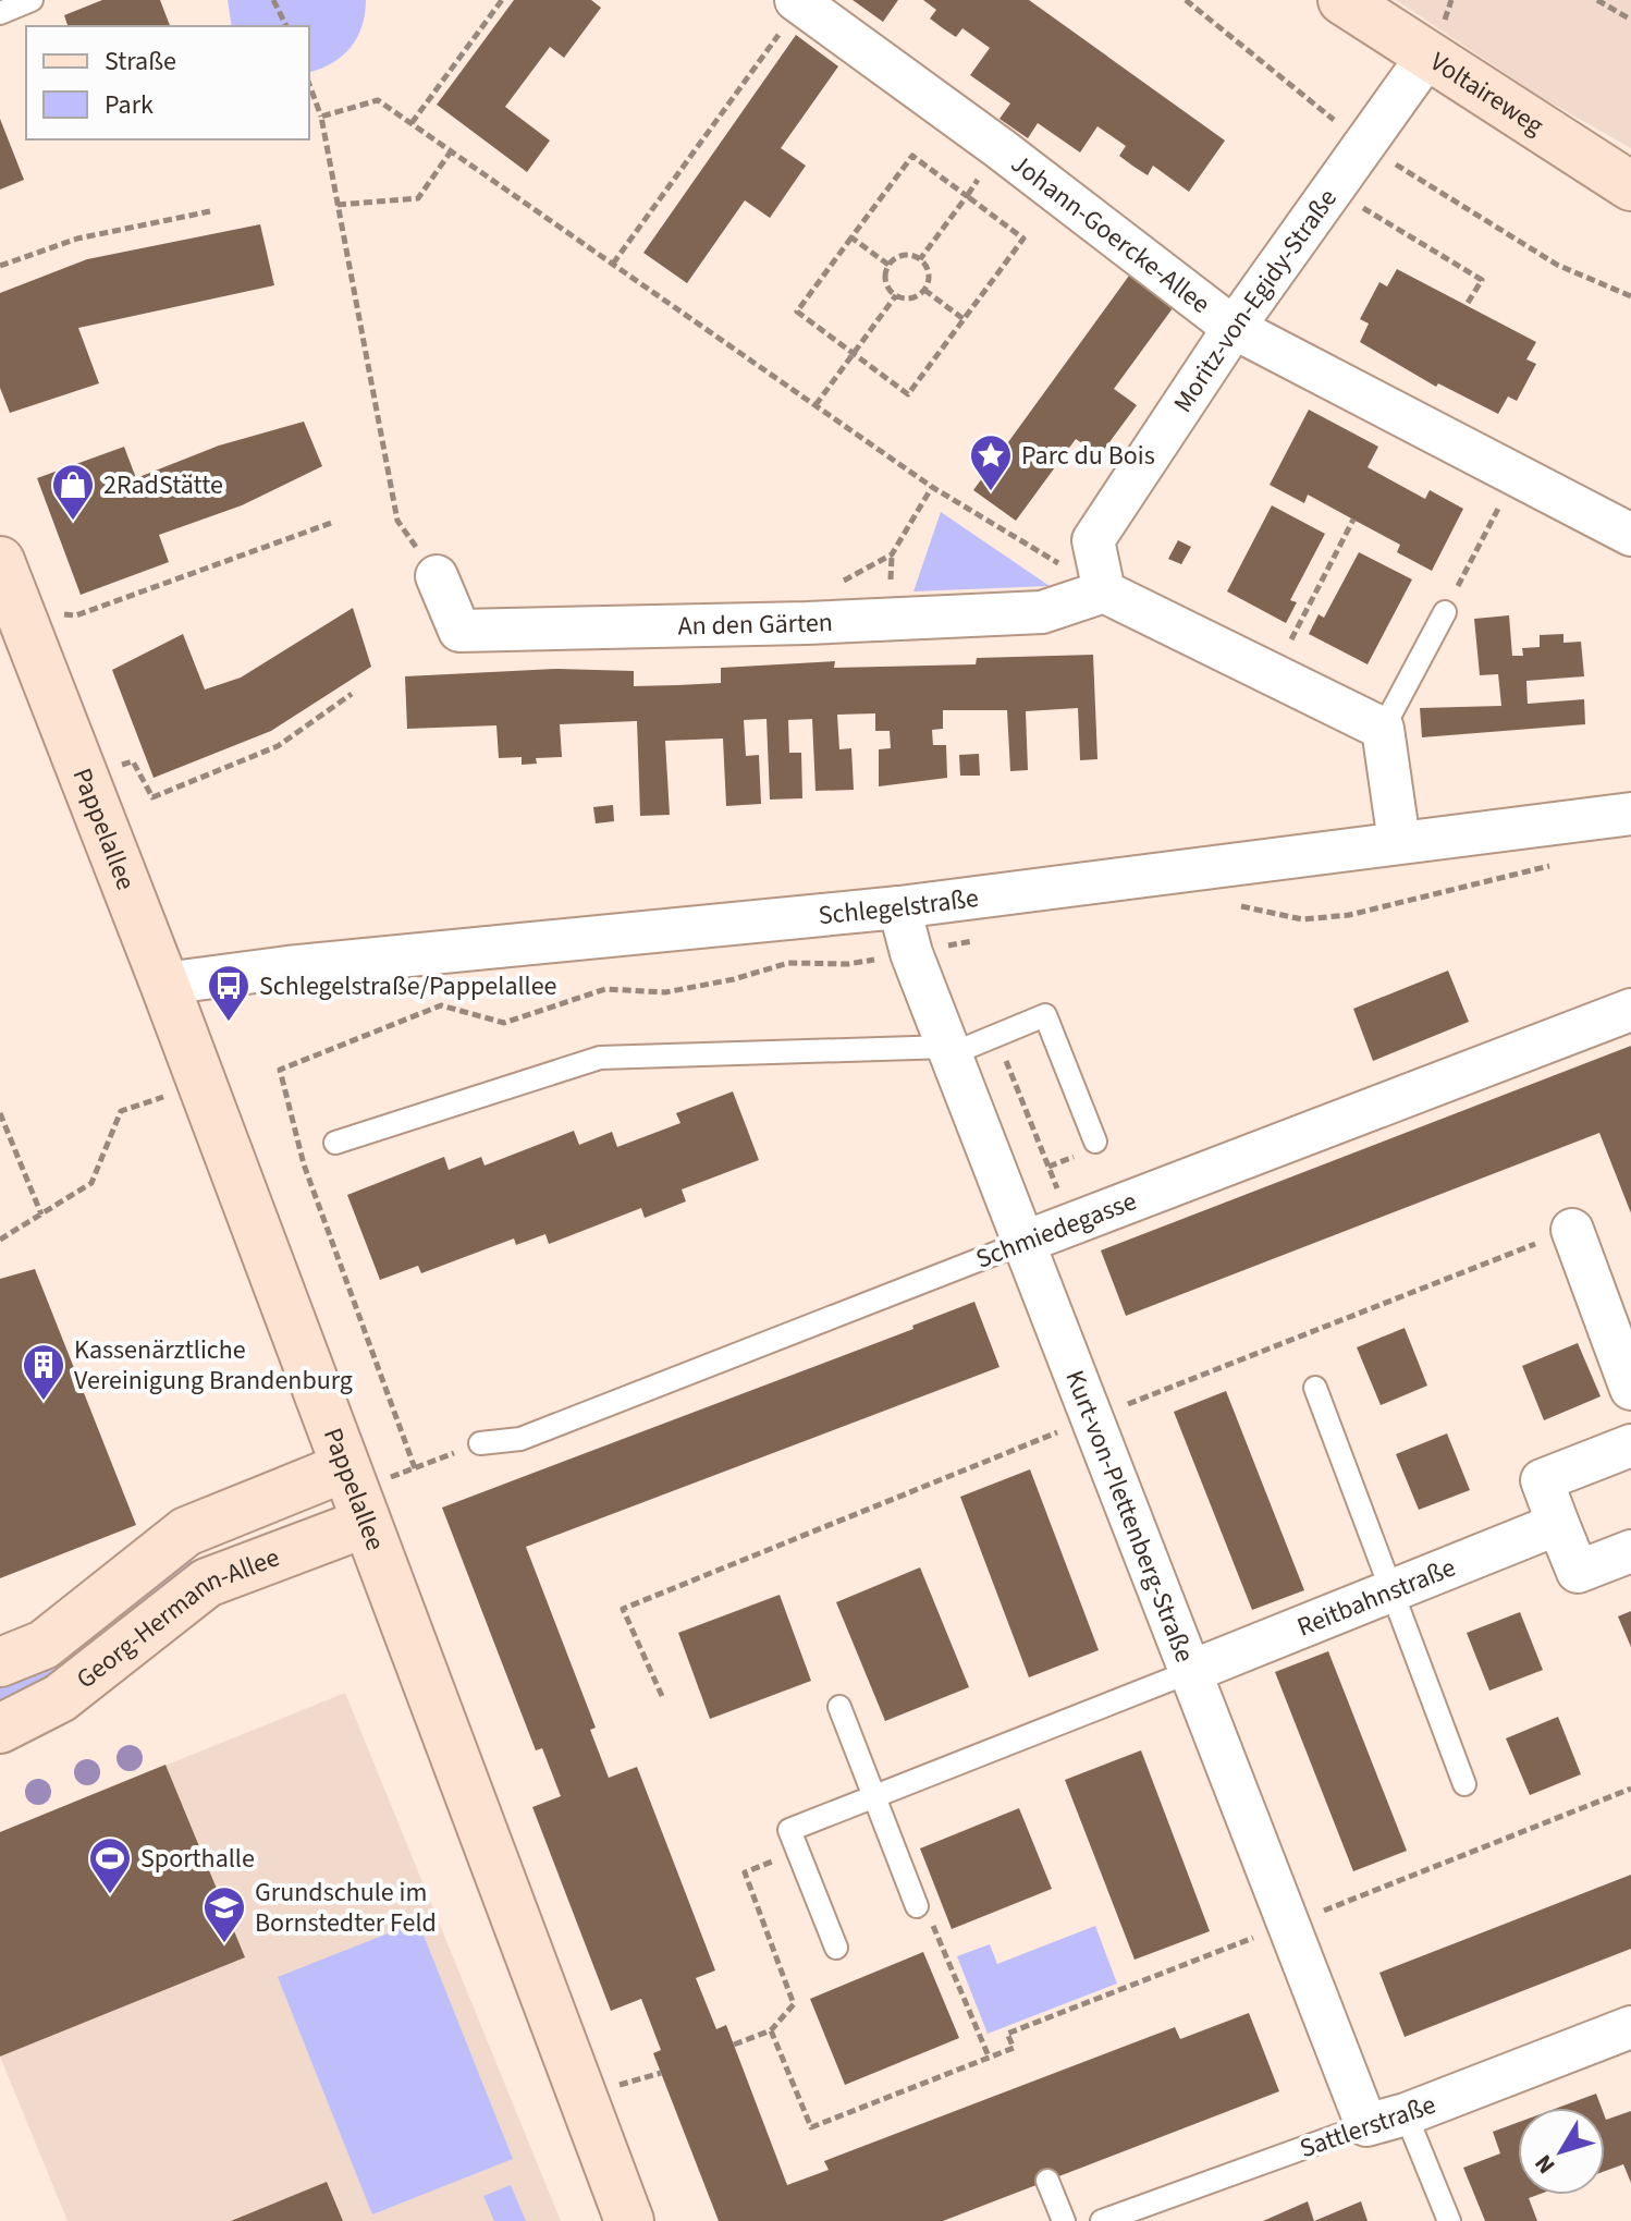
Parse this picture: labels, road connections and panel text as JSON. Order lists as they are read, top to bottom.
{
  "streets": {
    "street": [
      "Voltaireweg",
      "Johann-Goercke-Allee",
      "Moritz-von-Egidy-Straße",
      "An den Gärten",
      "Pappelallee",
      "Schlegelstraße",
      "Schmiedegasse",
      "Kurt-von-Plettenberg-Straße",
      "Reitbahnstraße",
      "Georg-Hermann-Allee",
      "Sattlerstraße"
    ]
  },
  "crossings": [
    ["Voltaireweg", "Moritz-von-Egidy-Straße"],
    ["Johann-Goercke-Allee", "Moritz-von-Egidy-Straße"],
    ["Moritz-von-Egidy-Straße", "An den Gärten"],
    ["Pappelallee", "Schlegelstraße"],
    ["Pappelallee", "Georg-Hermann-Allee"],
    ["Schlegelstraße", "Kurt-von-Plettenberg-Straße"],
    ["Schmiedegasse", "Kurt-von-Plettenberg-Straße"],
    ["Kurt-von-Plettenberg-Straße", "Reitbahnstraße"],
    ["Kurt-von-Plettenberg-Straße", "Sattlerstraße"]
  ],
  "places": {
    "place": ["Parc du Bois"],
    "shop": ["2RadStätte"],
    "bus stop": ["Schlegelstraße/Pappelallee"],
    "building": ["Kassenärztliche Vereinigung Brandenburg"],
    "sports": ["Sporthalle"],
    "school or university": ["Grundschule im Bornstedter Feld"]
  },
  "legend": ["Straße", "Park"],
  "north": "bottom left"
}
